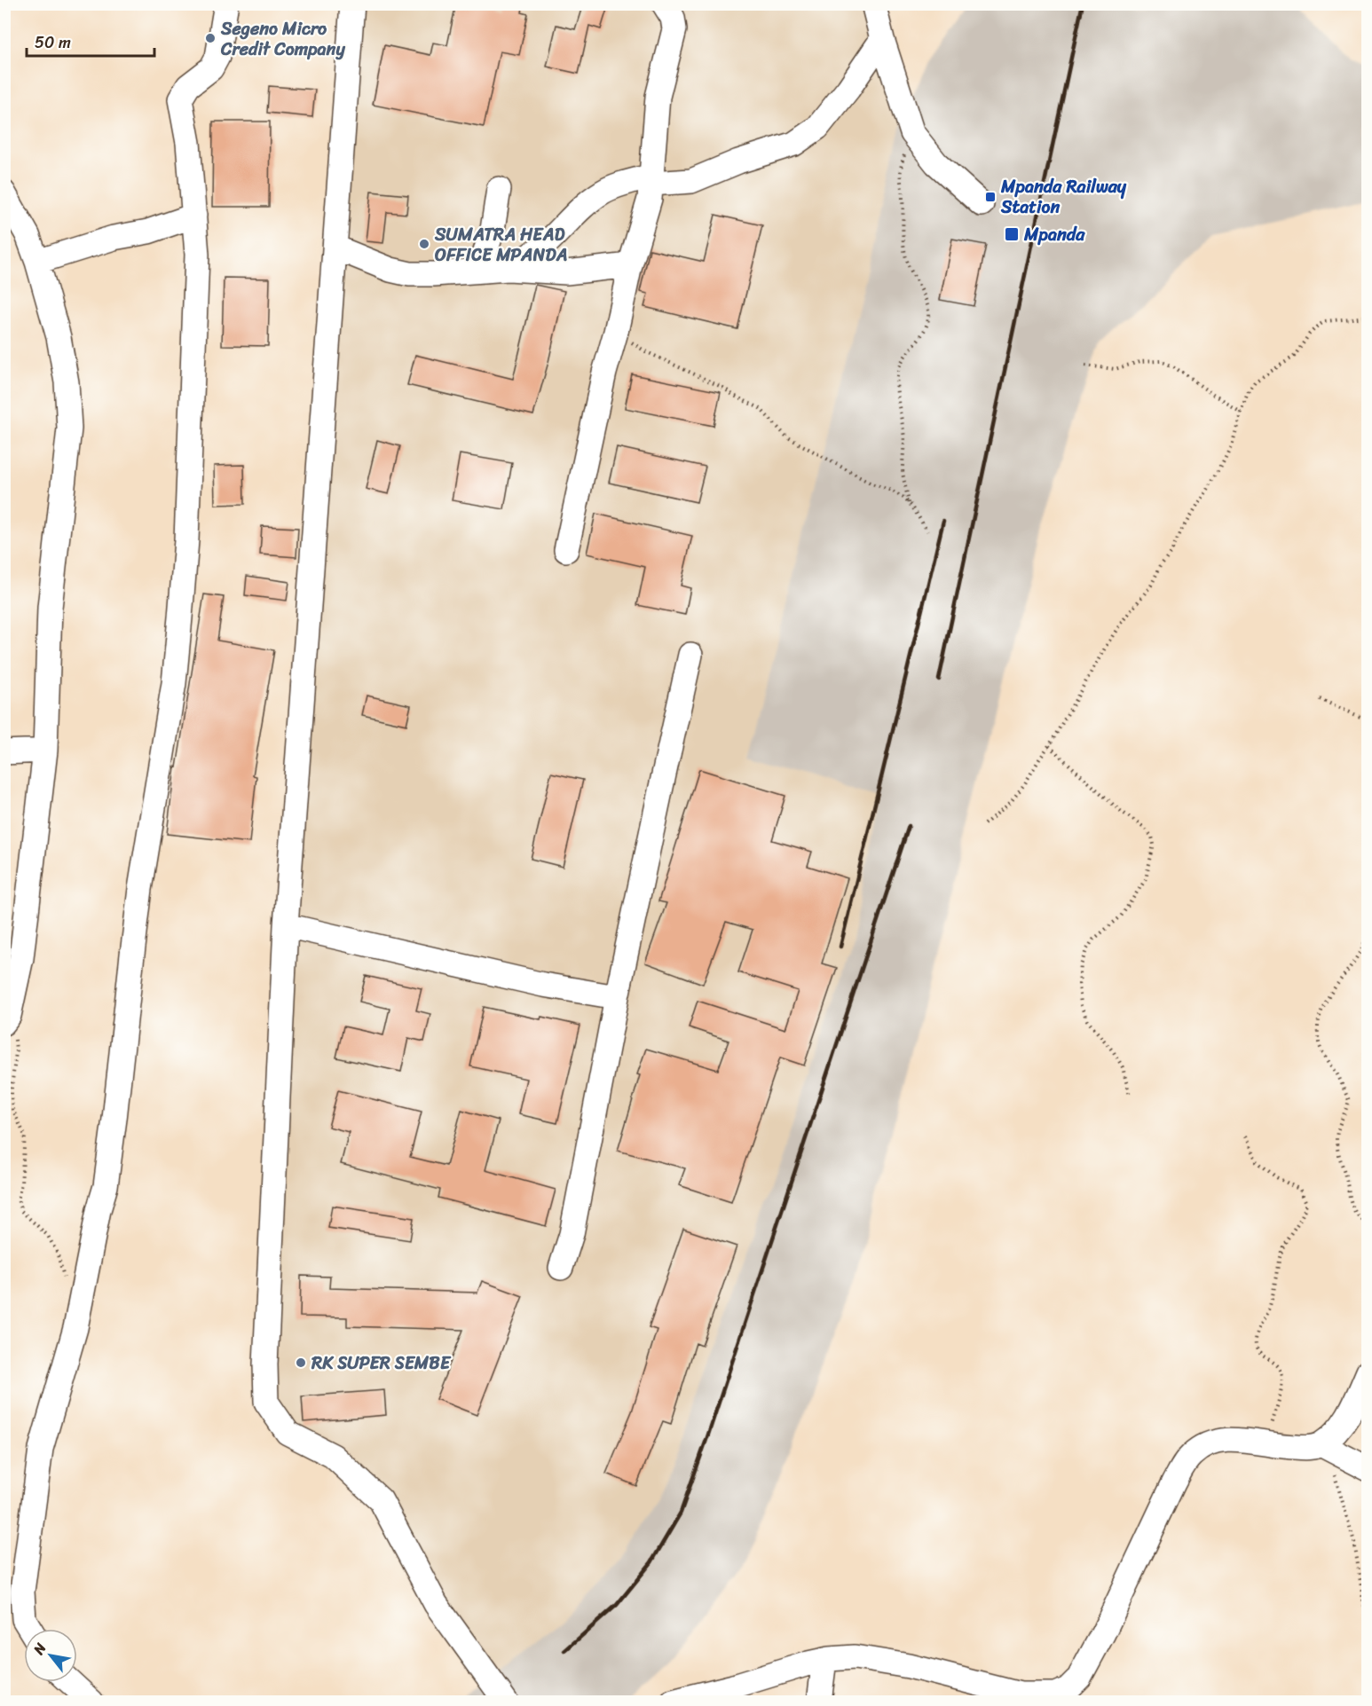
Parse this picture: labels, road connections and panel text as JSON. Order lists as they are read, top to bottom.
{
  "places": {
    "other": ["Segeno Micro Credit Company", "SUMATRA HEAD OFFICE MPANDA", "RK SUPER SEMBE"],
    "transit": ["Mpanda Railway Station", "Mpanda"]
  },
  "scale_bar": "50 m",
  "north": "top left"
}
